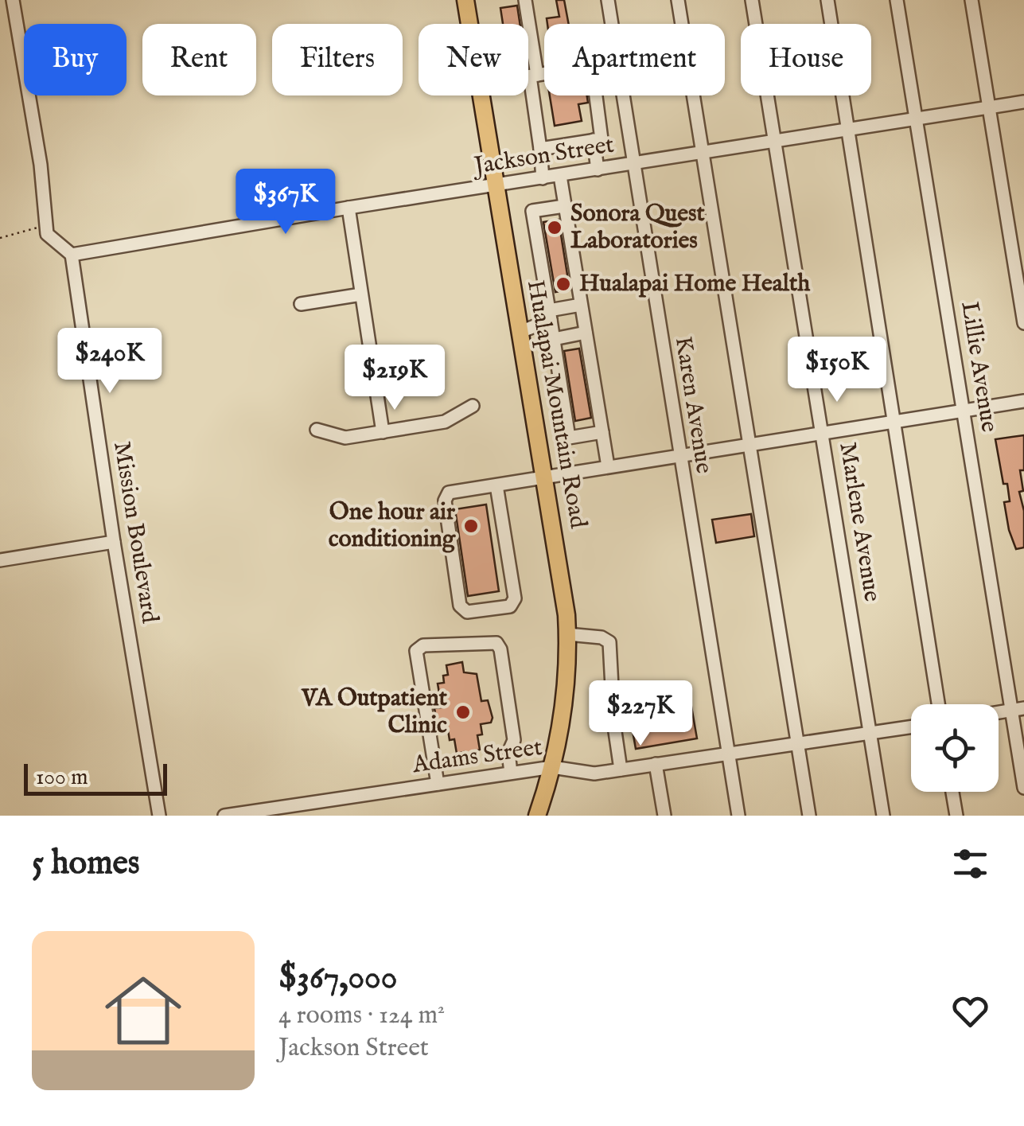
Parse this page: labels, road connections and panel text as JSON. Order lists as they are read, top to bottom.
{
  "streets": {
    "main road": ["Hualapai Mountain Road"],
    "street": [
      "Jackson Street",
      "Lillie Avenue",
      "Karen Avenue",
      "Marlene Avenue",
      "Mission Boulevard",
      "Adams Street"
    ]
  },
  "crossings": [
    ["Jackson Street", "Lillie Avenue"],
    ["Jackson Street", "Hualapai Mountain Road"],
    ["Jackson Street", "Karen Avenue"],
    ["Jackson Street", "Marlene Avenue"],
    ["Jackson Street", "Mission Boulevard"],
    ["Hualapai Mountain Road", "Adams Street"],
    ["Karen Avenue", "Adams Street"],
    ["Marlene Avenue", "Adams Street"]
  ],
  "places": [
    "Sonora Quest Laboratories",
    "Hualapai Home Health",
    "One hour air conditioning",
    "VA Outpatient Clinic"
  ],
  "scale_bar": "100 m",
  "page": {
    "chip": [
      "Buy",
      "Rent",
      "Filters",
      "New",
      "Apartment",
      "House"
    ],
    "price": [
      "$367K",
      "$240K",
      "$150K",
      "$219K",
      "$227K"
    ],
    "scale": "100 m",
    "heading": "5 homes",
    "list": [
      {
        "name": "$367,000",
        "note": "4 rooms · 124 m² · Jackson Street"
      }
    ]
  }
}
